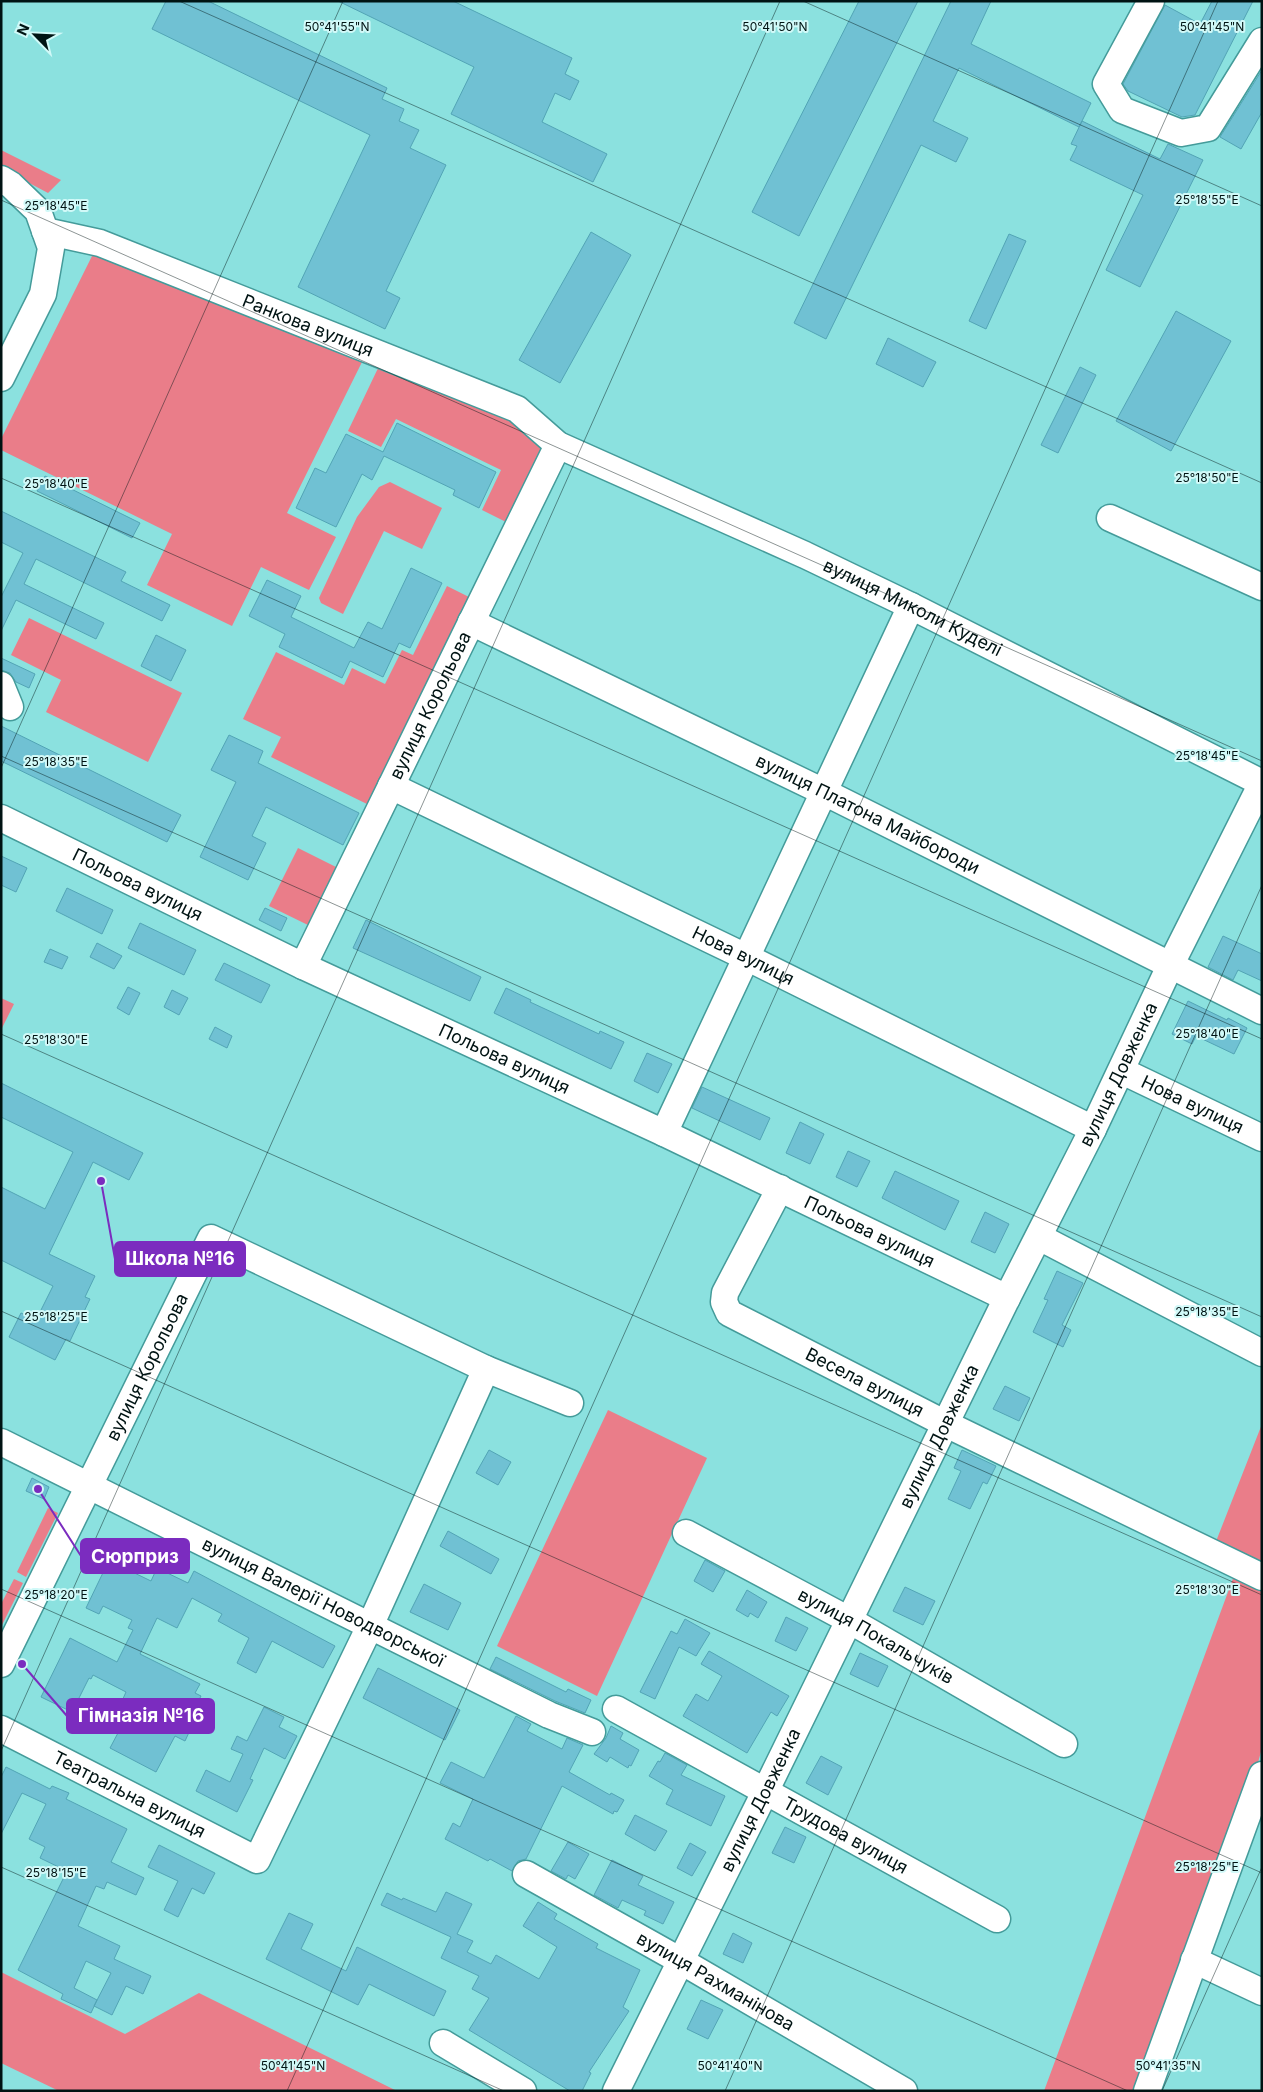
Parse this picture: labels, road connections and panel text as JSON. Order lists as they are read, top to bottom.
{
  "streets": {
    "street": [
      "Ранкова вулиця",
      "вулиця Миколи Куделі",
      "вулиця Корольова",
      "вулиця Платона Майбороди",
      "Польова вулиця",
      "Нова вулиця",
      "вулиця Довженка",
      "Весела вулиця",
      "вулиця Валерії Новодворської",
      "вулиця Покальчуків",
      "Театральна вулиця",
      "Трудова вулиця",
      "вулиця Рахманінова"
    ]
  },
  "crossings": [
    ["Ранкова вулиця", "вулиця Миколи Куделі"],
    ["Ранкова вулиця", "вулиця Корольова"],
    ["вулиця Миколи Куделі", "вулиця Корольова"],
    ["вулиця Миколи Куделі", "вулиця Довженка"],
    ["вулиця Корольова", "вулиця Платона Майбороди"],
    ["вулиця Корольова", "Польова вулиця"],
    ["вулиця Корольова", "Нова вулиця"],
    ["вулиця Корольова", "вулиця Валерії Новодворської"],
    ["вулиця Платона Майбороди", "вулиця Довженка"],
    ["Польова вулиця", "вулиця Довженка"],
    ["Польова вулиця", "Весела вулиця"],
    ["Нова вулиця", "вулиця Довженка"],
    ["вулиця Довженка", "Весела вулиця"],
    ["вулиця Довженка", "вулиця Покальчуків"],
    ["вулиця Довженка", "Трудова вулиця"],
    ["вулиця Довженка", "вулиця Рахманінова"],
    ["вулиця Валерії Новодворської", "Театральна вулиця"]
  ],
  "places": ["Школа №16", "Сюрприз", "Гімназія №16"],
  "north": "top left",
  "coordinates": [
    "50°41'55\"N",
    "50°41'50\"N",
    "50°41'45\"N",
    "25°18'55\"E",
    "25°18'45\"E",
    "25°18'50\"E",
    "25°18'40\"E",
    "25°18'35\"E",
    "25°18'30\"E",
    "25°18'25\"E",
    "25°18'20\"E",
    "25°18'15\"E",
    "50°41'40\"N",
    "50°41'35\"N"
  ]
}
